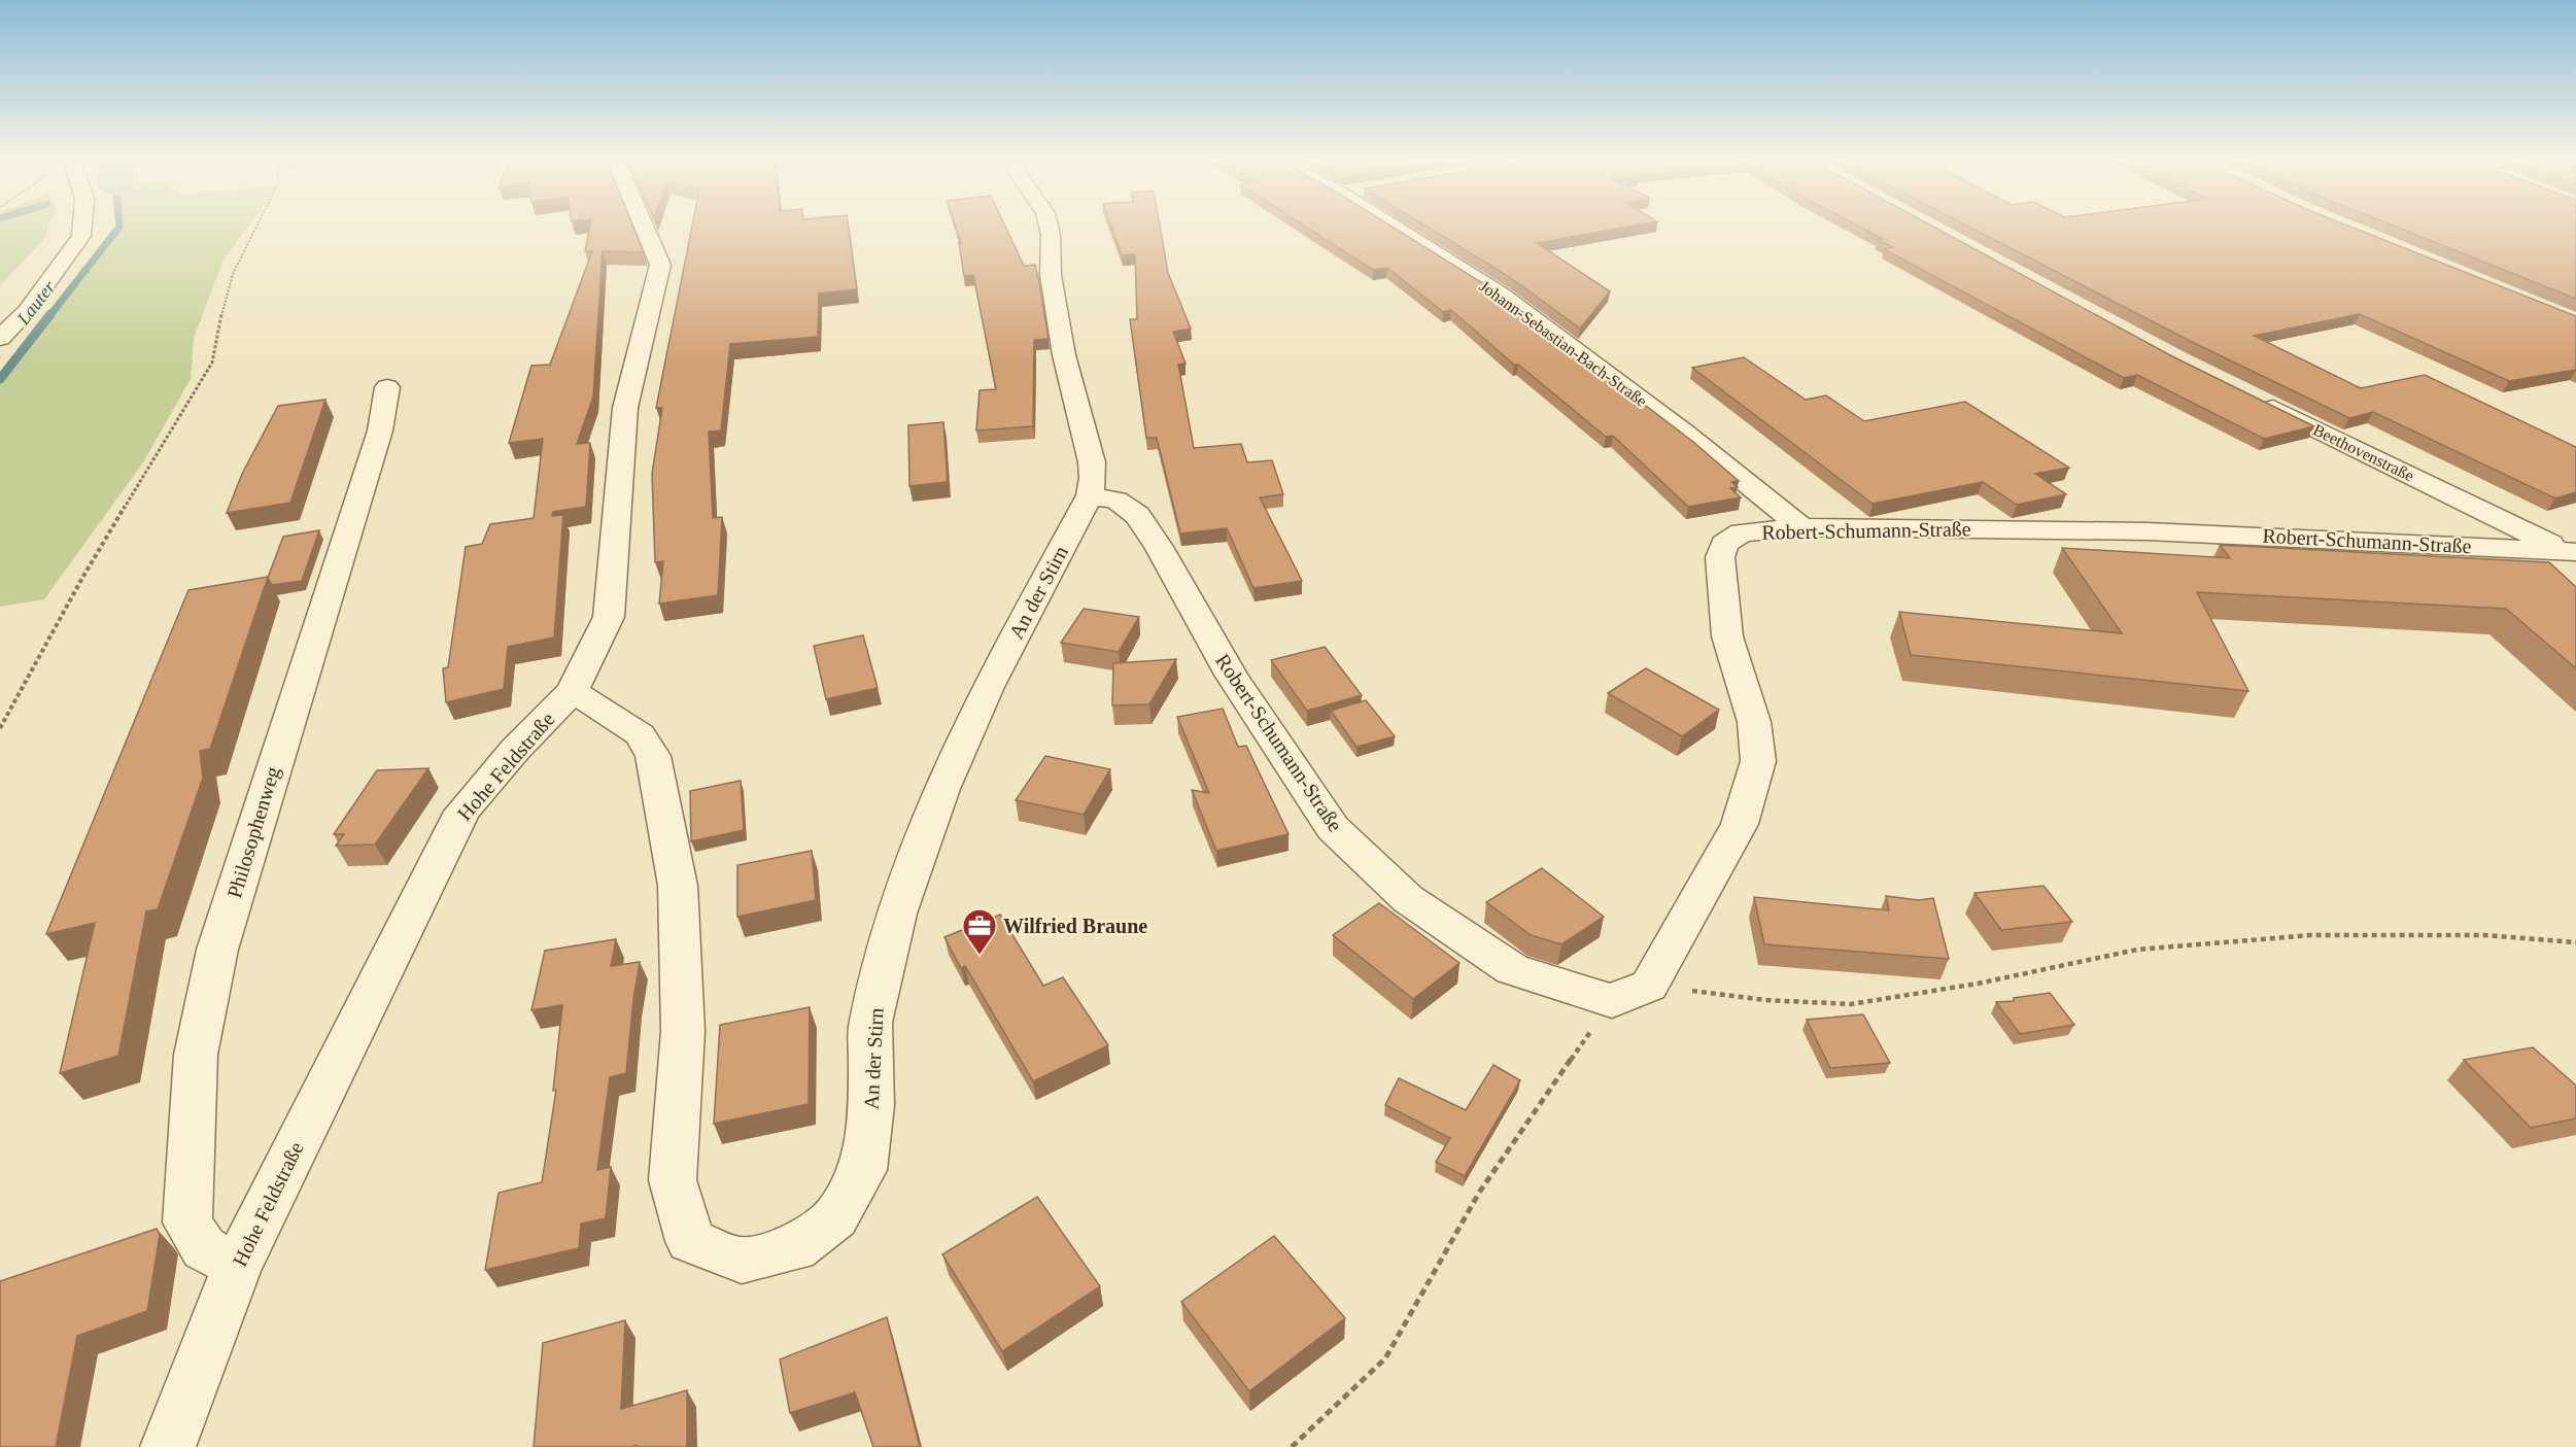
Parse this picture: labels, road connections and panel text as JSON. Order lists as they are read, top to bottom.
{
  "streets": {
    "street": [
      "Johann-Sebastian-Bach-Straße",
      "Beethovenstraße",
      "Robert-Schumann-Straße",
      "An der Stirn",
      "Hohe Feldstraße",
      "Philosophenweg"
    ]
  },
  "crossings": [
    ["Johann-Sebastian-Bach-Straße", "Robert-Schumann-Straße"],
    ["Beethovenstraße", "Robert-Schumann-Straße"],
    ["Robert-Schumann-Straße", "An der Stirn"],
    ["An der Stirn", "Hohe Feldstraße"],
    ["Hohe Feldstraße", "Philosophenweg"]
  ],
  "water": ["Lauter"],
  "places": {
    "office": ["Wilfried Braune"]
  }
}
